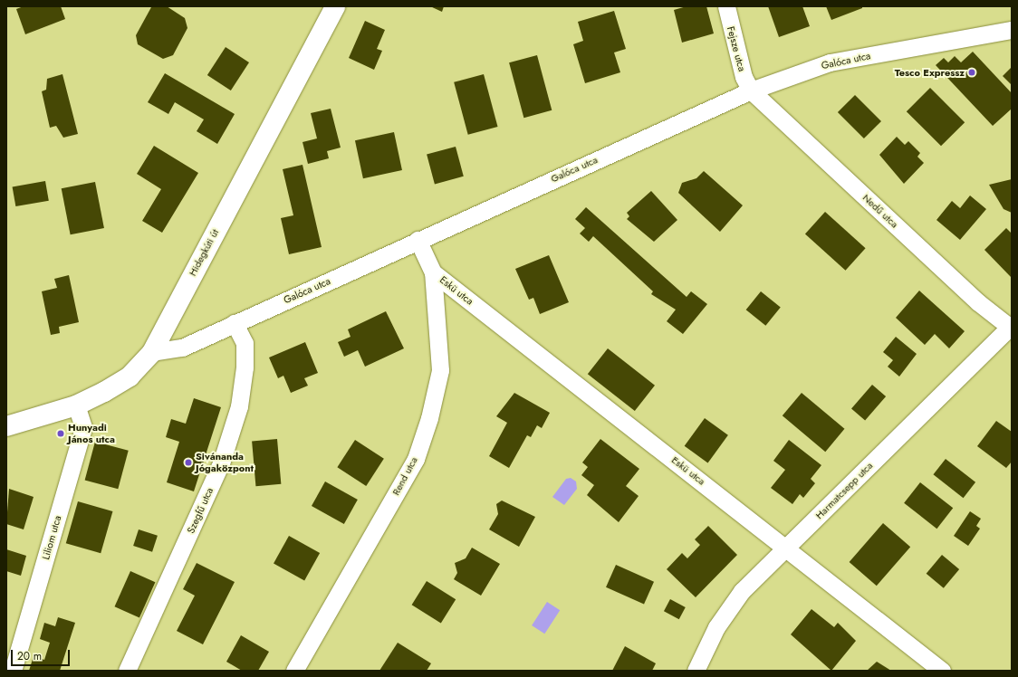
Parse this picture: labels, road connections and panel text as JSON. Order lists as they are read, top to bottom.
{
  "streets": {
    "main road": ["Hidegkúti út"],
    "street": [
      "Fejsze utca",
      "Galóca utca",
      "Nedű utca",
      "Eskü utca",
      "Rend utca",
      "Harmatcsepp utca",
      "Szegfű utca",
      "Liliom utca"
    ]
  },
  "crossings": [
    ["Fejsze utca", "Galóca utca"],
    ["Fejsze utca", "Nedű utca"],
    ["Galóca utca", "Nedű utca"],
    ["Galóca utca", "Hidegkúti út"],
    ["Galóca utca", "Rend utca"],
    ["Galóca utca", "Szegfű utca"],
    ["Nedű utca", "Harmatcsepp utca"],
    ["Hidegkúti út", "Liliom utca"],
    ["Eskü utca", "Rend utca"],
    ["Eskü utca", "Harmatcsepp utca"]
  ],
  "places": ["Tesco Expressz", "Hunyadi János utca", "Sivánanda Jógaközpont"],
  "scale_bar": "20 m"
}
